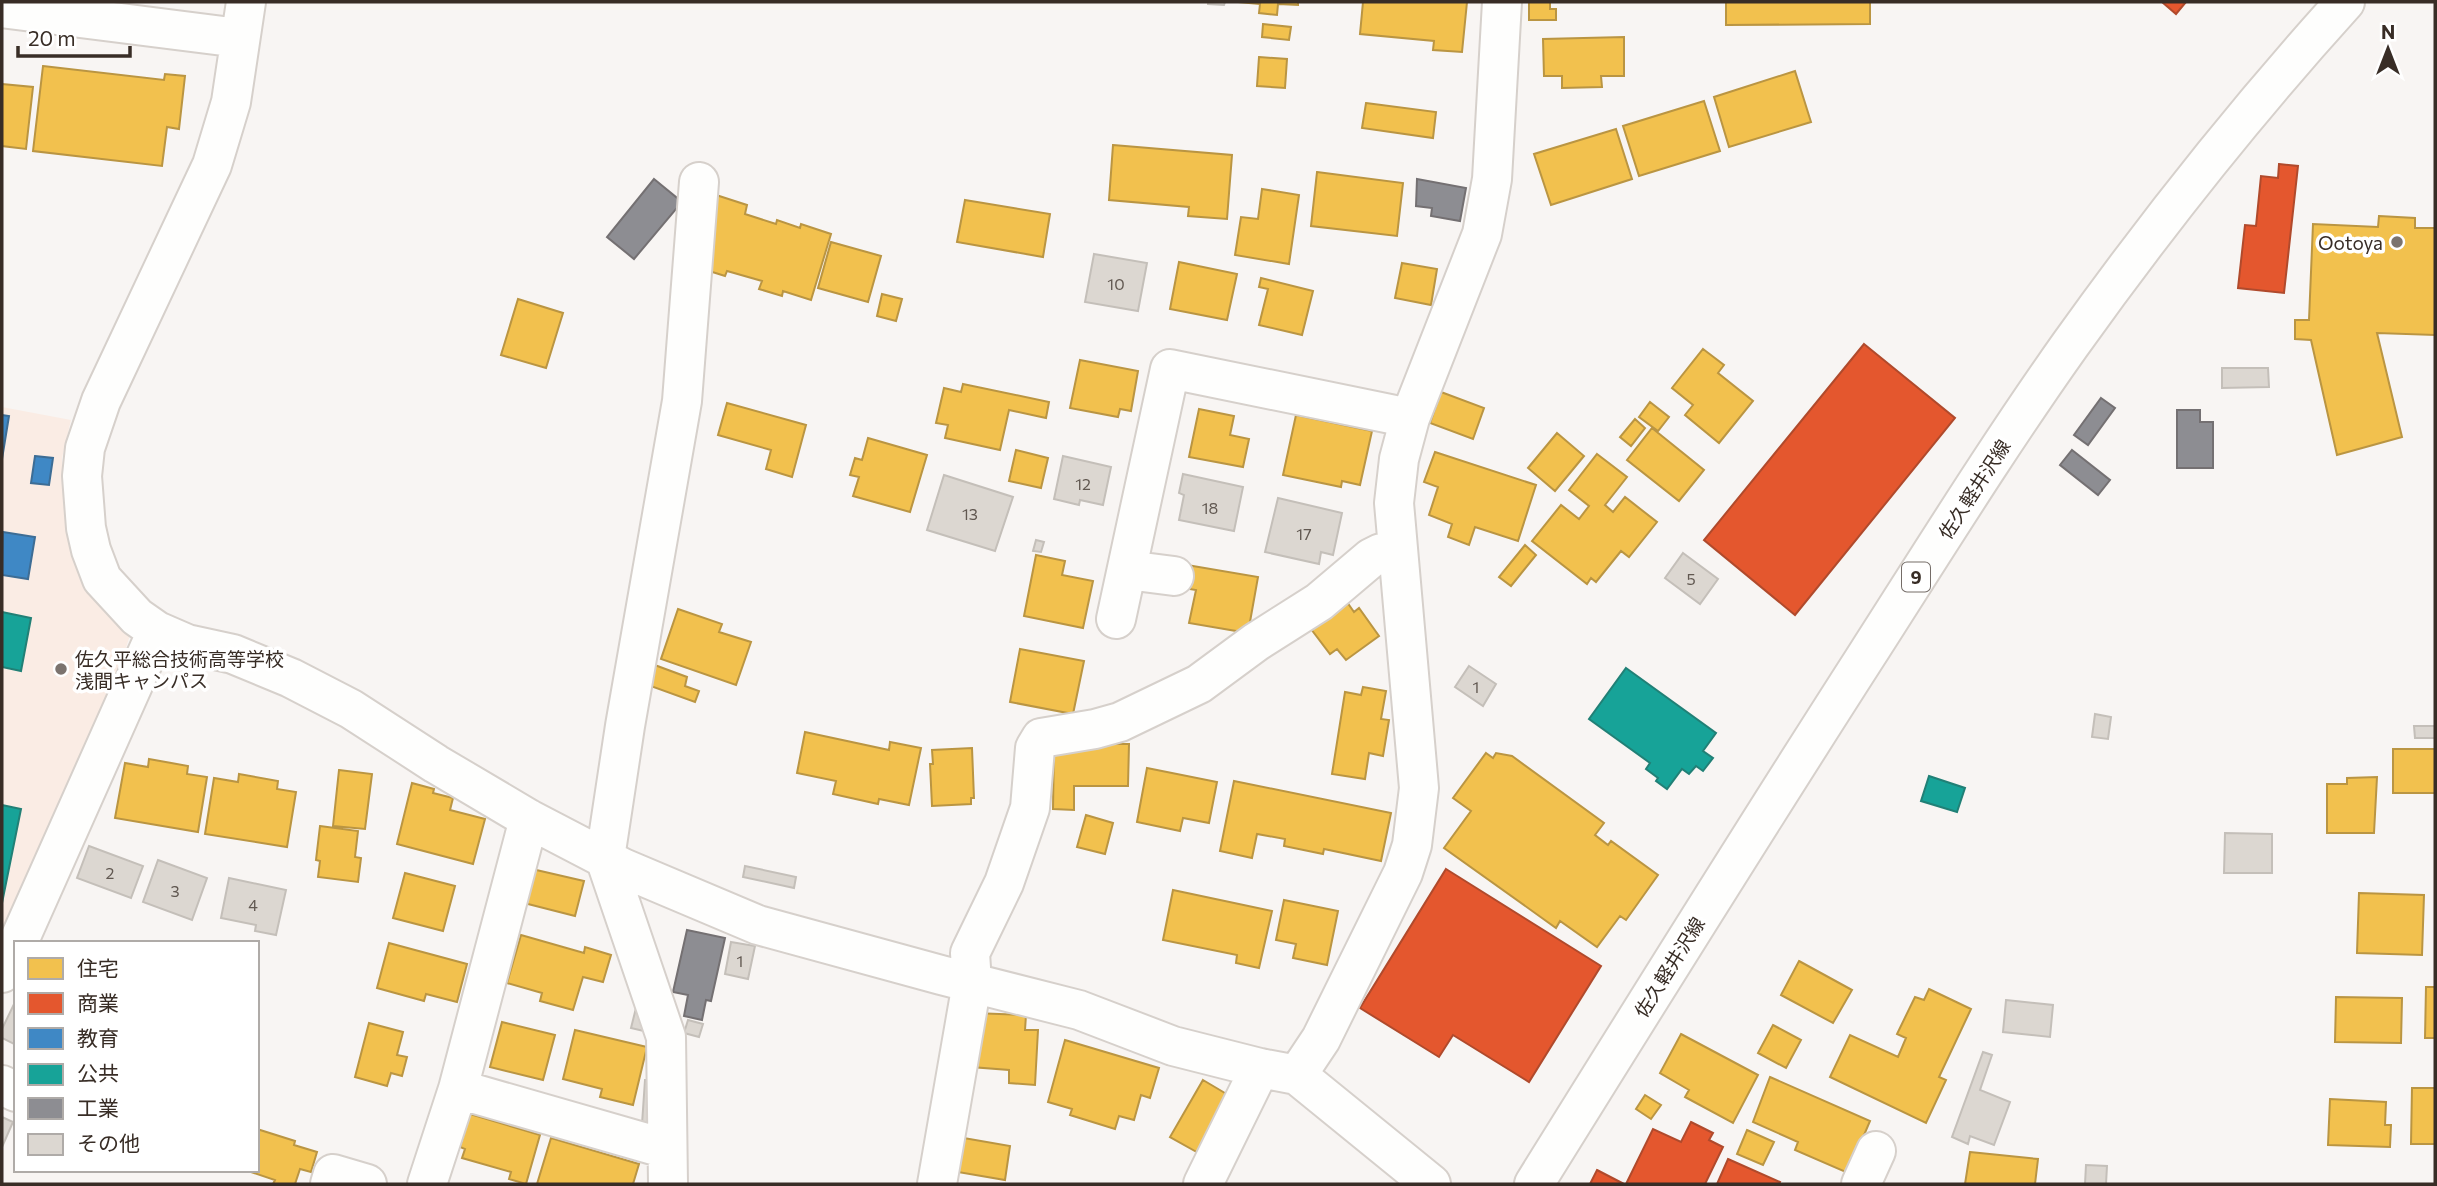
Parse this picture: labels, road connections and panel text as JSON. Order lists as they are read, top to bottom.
{
  "streets": {
    "street": ["佐久軽井沢線", "9"]
  },
  "places": ["Ootoya", "佐久平総合技術高等学校 浅間キャンパス"],
  "house_numbers": [
    "10",
    "12",
    "18",
    "13",
    "17",
    "5",
    "1",
    "2",
    "3",
    "4",
    "1"
  ],
  "legend": [
    "住宅",
    "商業",
    "教育",
    "公共",
    "工業",
    "その他"
  ],
  "scale_bar": "20 m",
  "north": "top"
}
